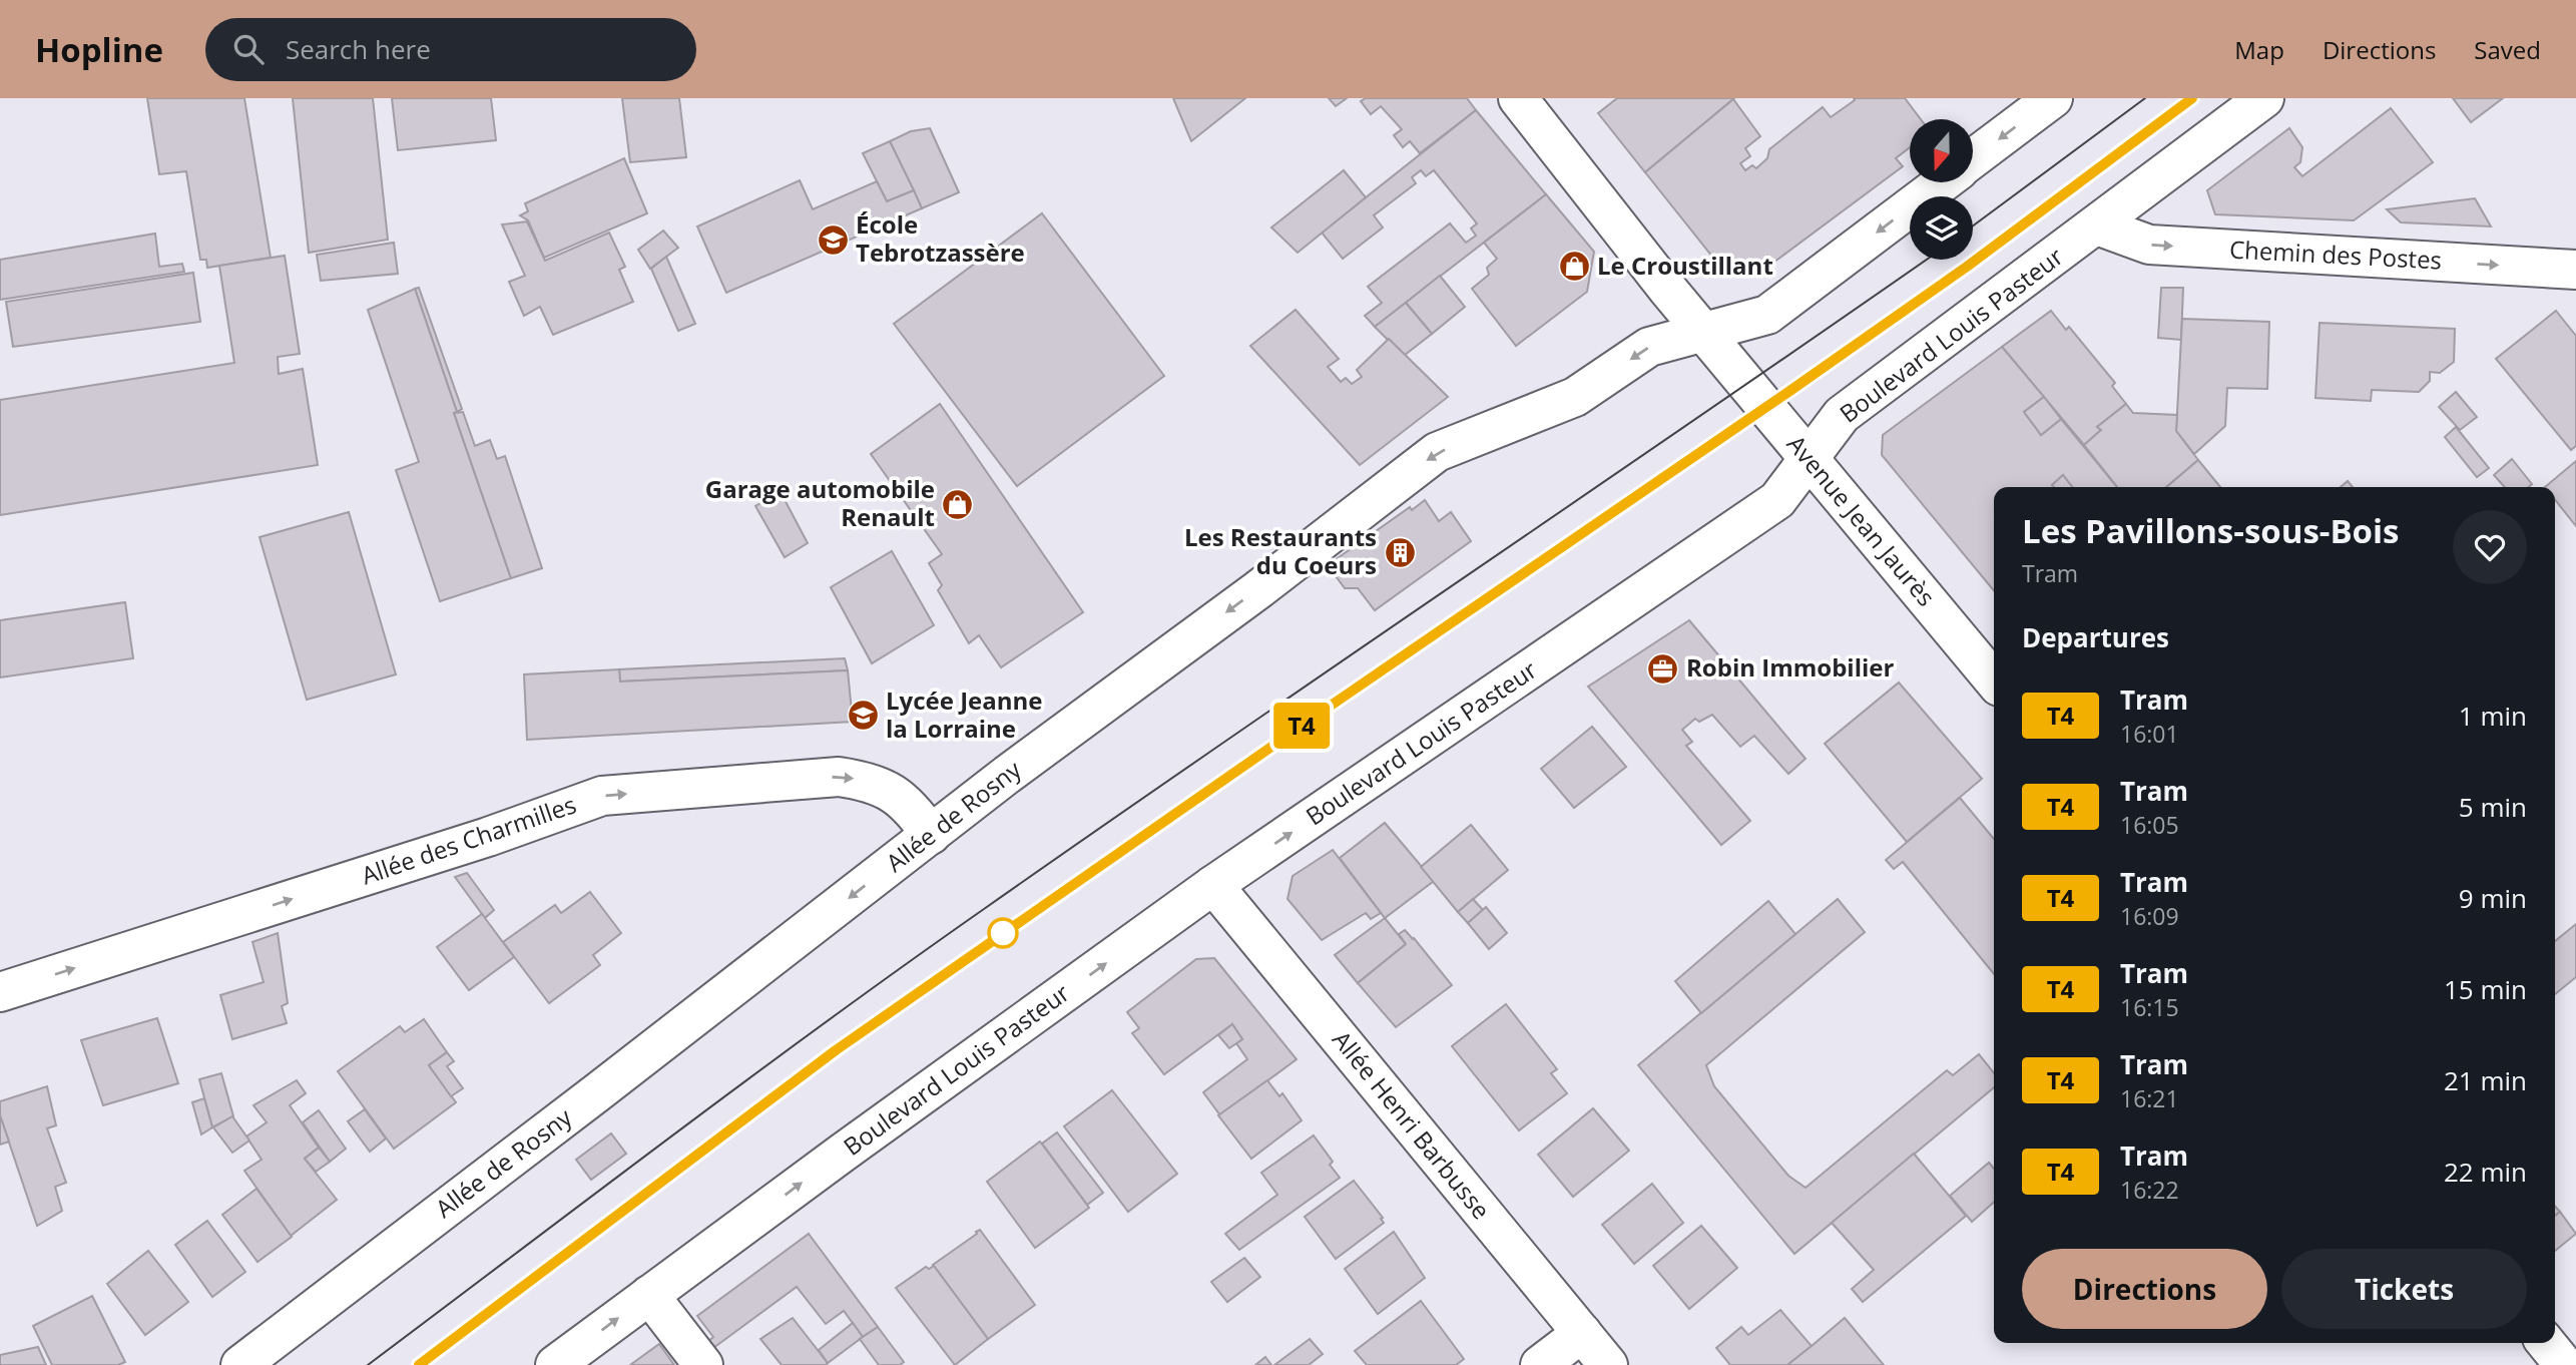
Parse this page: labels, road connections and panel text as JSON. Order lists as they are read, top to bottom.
{
  "streets": {
    "street": [
      "Chemin des Postes",
      "Boulevard Louis Pasteur",
      "Avenue Jean Jaurès",
      "Allée de Rosny",
      "Allée des Charmilles",
      "Allée Henri Barbusse"
    ]
  },
  "crossings": [
    ["Chemin des Postes", "Boulevard Louis Pasteur"],
    ["Boulevard Louis Pasteur", "Avenue Jean Jaurès"],
    ["Boulevard Louis Pasteur", "Allée Henri Barbusse"],
    ["Avenue Jean Jaurès", "Allée de Rosny"],
    ["Allée de Rosny", "Allée des Charmilles"]
  ],
  "one_way": [
    "Chemin des Postes",
    "Boulevard Louis Pasteur",
    "Allée de Rosny",
    "Allée des Charmilles"
  ],
  "places": {
    "school or university": ["École Tebrotzassère", "Lycée Jeanne la Lorraine"],
    "shop": ["Le Croustillant", "Garage automobile Renault"],
    "building": ["Les Restaurants du Coeurs"],
    "office": ["Robin Immobilier"]
  },
  "lines": ["tram line T4"],
  "north": "bottom",
  "page": {
    "header": "Hopline",
    "search": "Search here",
    "nav": ["Map", "Directions", "Saved"],
    "on_map": "T4",
    "heading": [
      ["Les Pavillons-sous-Bois", "Tram"],
      "Departures"
    ],
    "list": [
      {
        "mark": "T4",
        "name": "Tram",
        "note": "16:01",
        "value": "1 min"
      },
      {
        "mark": "T4",
        "name": "Tram",
        "note": "16:05",
        "value": "5 min"
      },
      {
        "mark": "T4",
        "name": "Tram",
        "note": "16:09",
        "value": "9 min"
      },
      {
        "mark": "T4",
        "name": "Tram",
        "note": "16:15",
        "value": "15 min"
      },
      {
        "mark": "T4",
        "name": "Tram",
        "note": "16:21",
        "value": "21 min"
      },
      {
        "mark": "T4",
        "name": "Tram",
        "note": "16:22",
        "value": "22 min"
      }
    ],
    "buttons": ["Directions", "Tickets"]
  }
}
